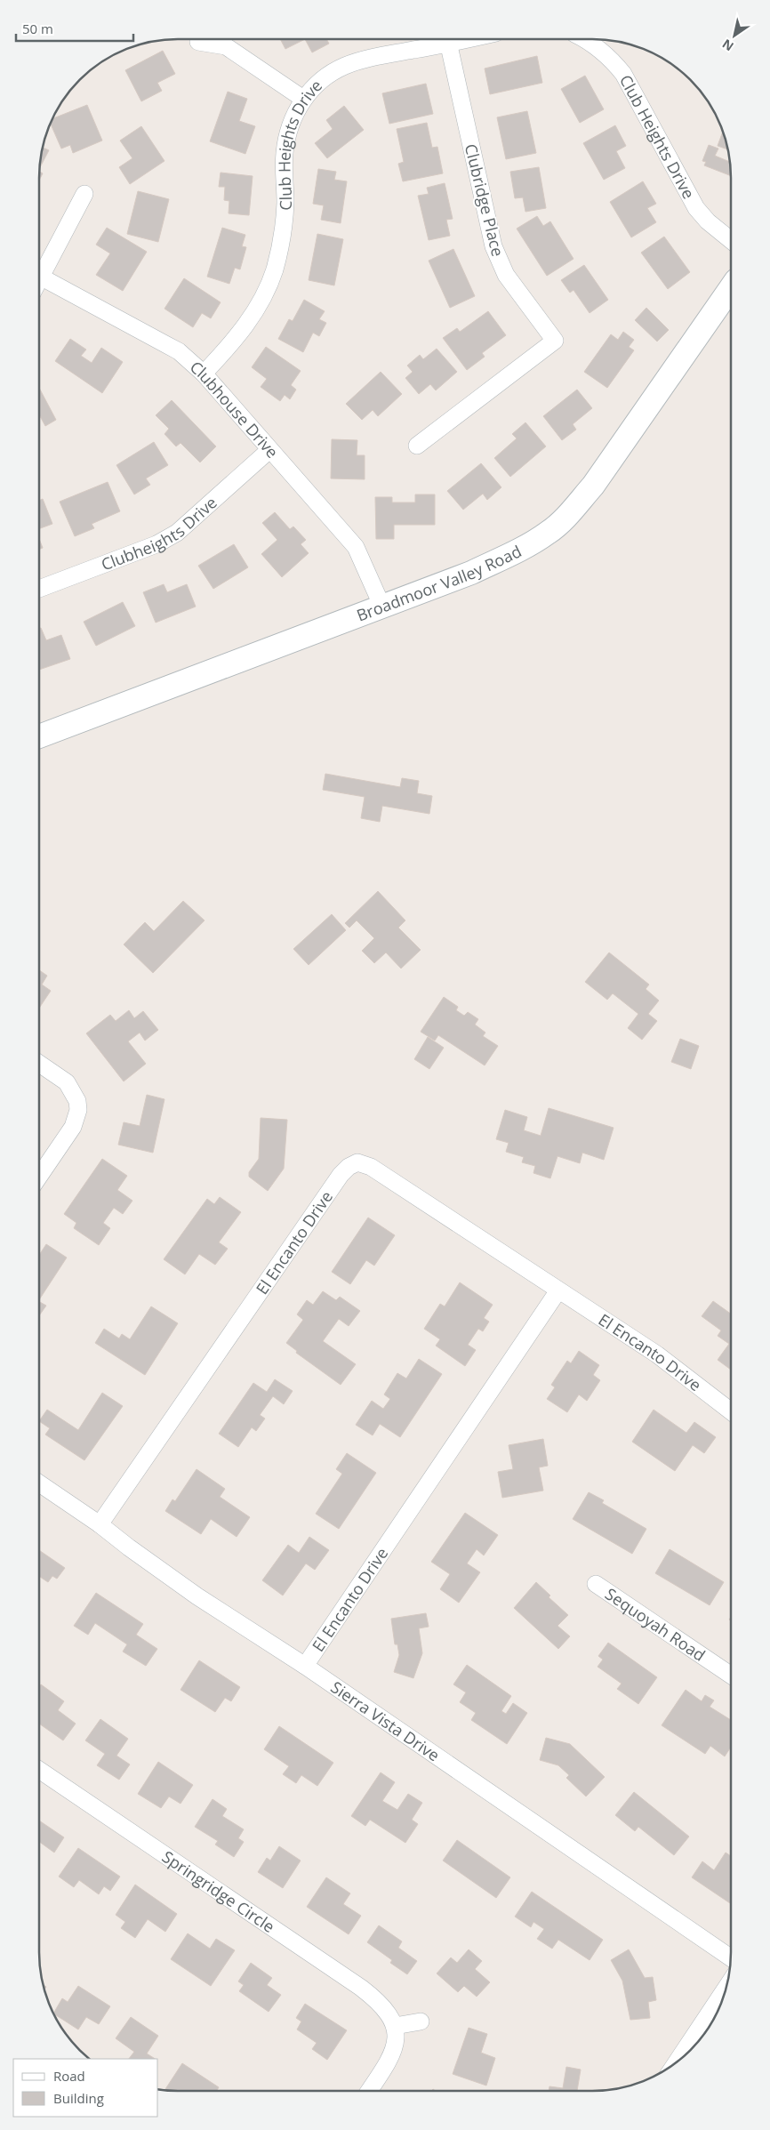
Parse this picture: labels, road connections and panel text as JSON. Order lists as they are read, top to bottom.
{
  "streets": {
    "street": [
      "Club Heights Drive",
      "Clubridge Place",
      "Clubhouse Drive",
      "Clubheights Drive",
      "Broadmoor Valley Road",
      "El Encanto Drive",
      "Sequoyah Road",
      "Sierra Vista Drive",
      "Springridge Circle"
    ]
  },
  "crossings": [
    ["Club Heights Drive", "Clubhouse Drive"],
    ["Clubhouse Drive", "Clubheights Drive"],
    ["Clubhouse Drive", "Broadmoor Valley Road"],
    ["El Encanto Drive", "Sierra Vista Drive"]
  ],
  "legend": ["Road", "Building"],
  "scale_bar": "50 m",
  "north": "bottom left"
}
